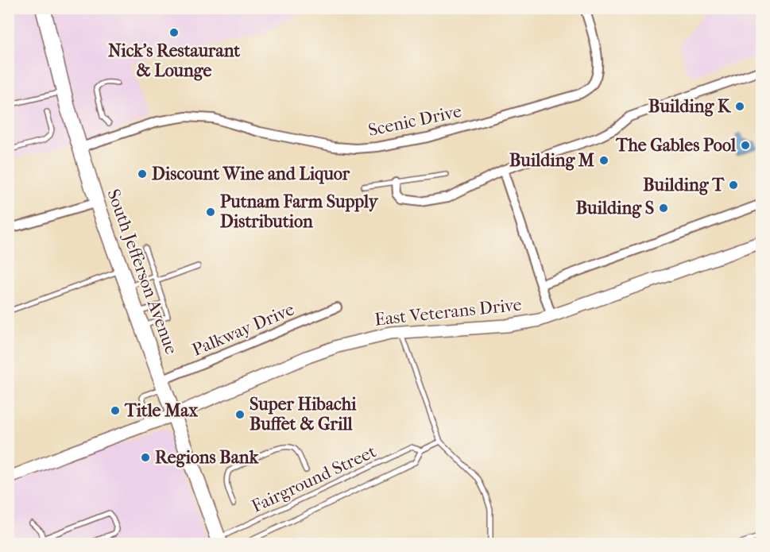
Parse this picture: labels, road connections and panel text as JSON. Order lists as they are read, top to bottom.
{
  "streets": {
    "main road": ["South Jefferson Avenue"],
    "street": ["Scenic Drive", "East Veterans Drive", "Palkway Drive"],
    "lane": ["Fairground Street"]
  },
  "crossings": [
    ["Scenic Drive", "South Jefferson Avenue"],
    ["South Jefferson Avenue", "East Veterans Drive"],
    ["South Jefferson Avenue", "Palkway Drive"],
    ["South Jefferson Avenue", "Fairground Street"]
  ],
  "places": [
    "Nick's Restaurant & Lounge",
    "Building K",
    "The Gables Pool",
    "Building M",
    "Discount Wine and Liquor",
    "Building T",
    "Building S",
    "Putnam Farm Supply Distribution",
    "Title Max",
    "Super Hibachi Buffet & Grill",
    "Regions Bank"
  ]
}
